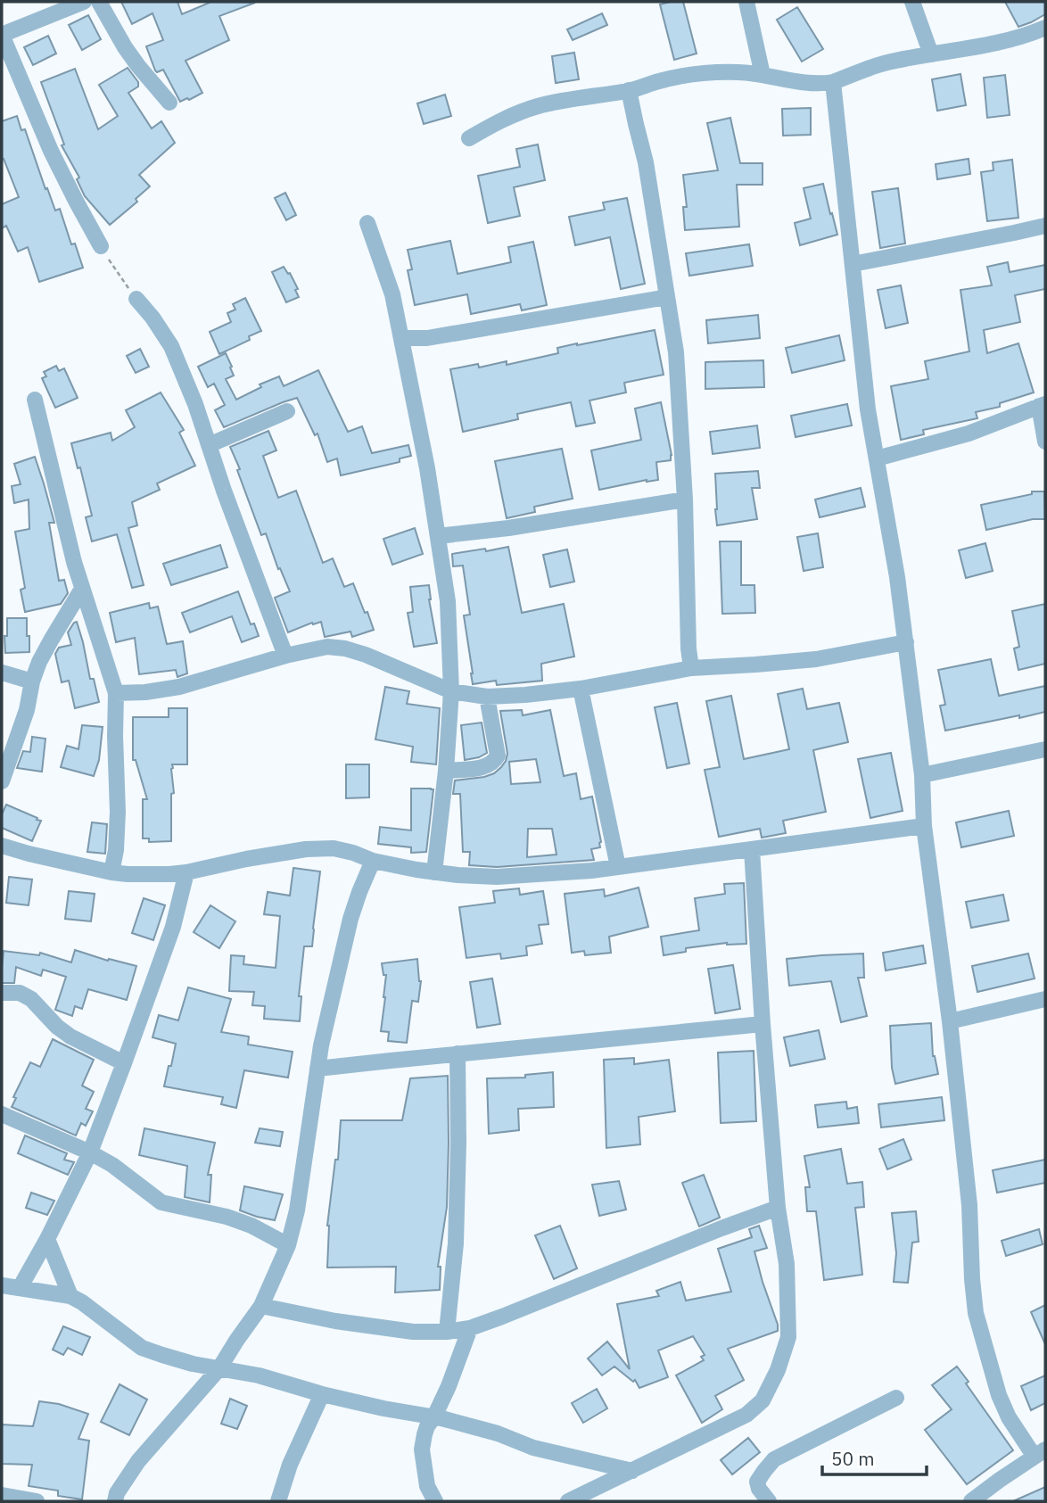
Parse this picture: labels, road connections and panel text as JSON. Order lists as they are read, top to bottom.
{
  "scale_bar": "50 m"
}
